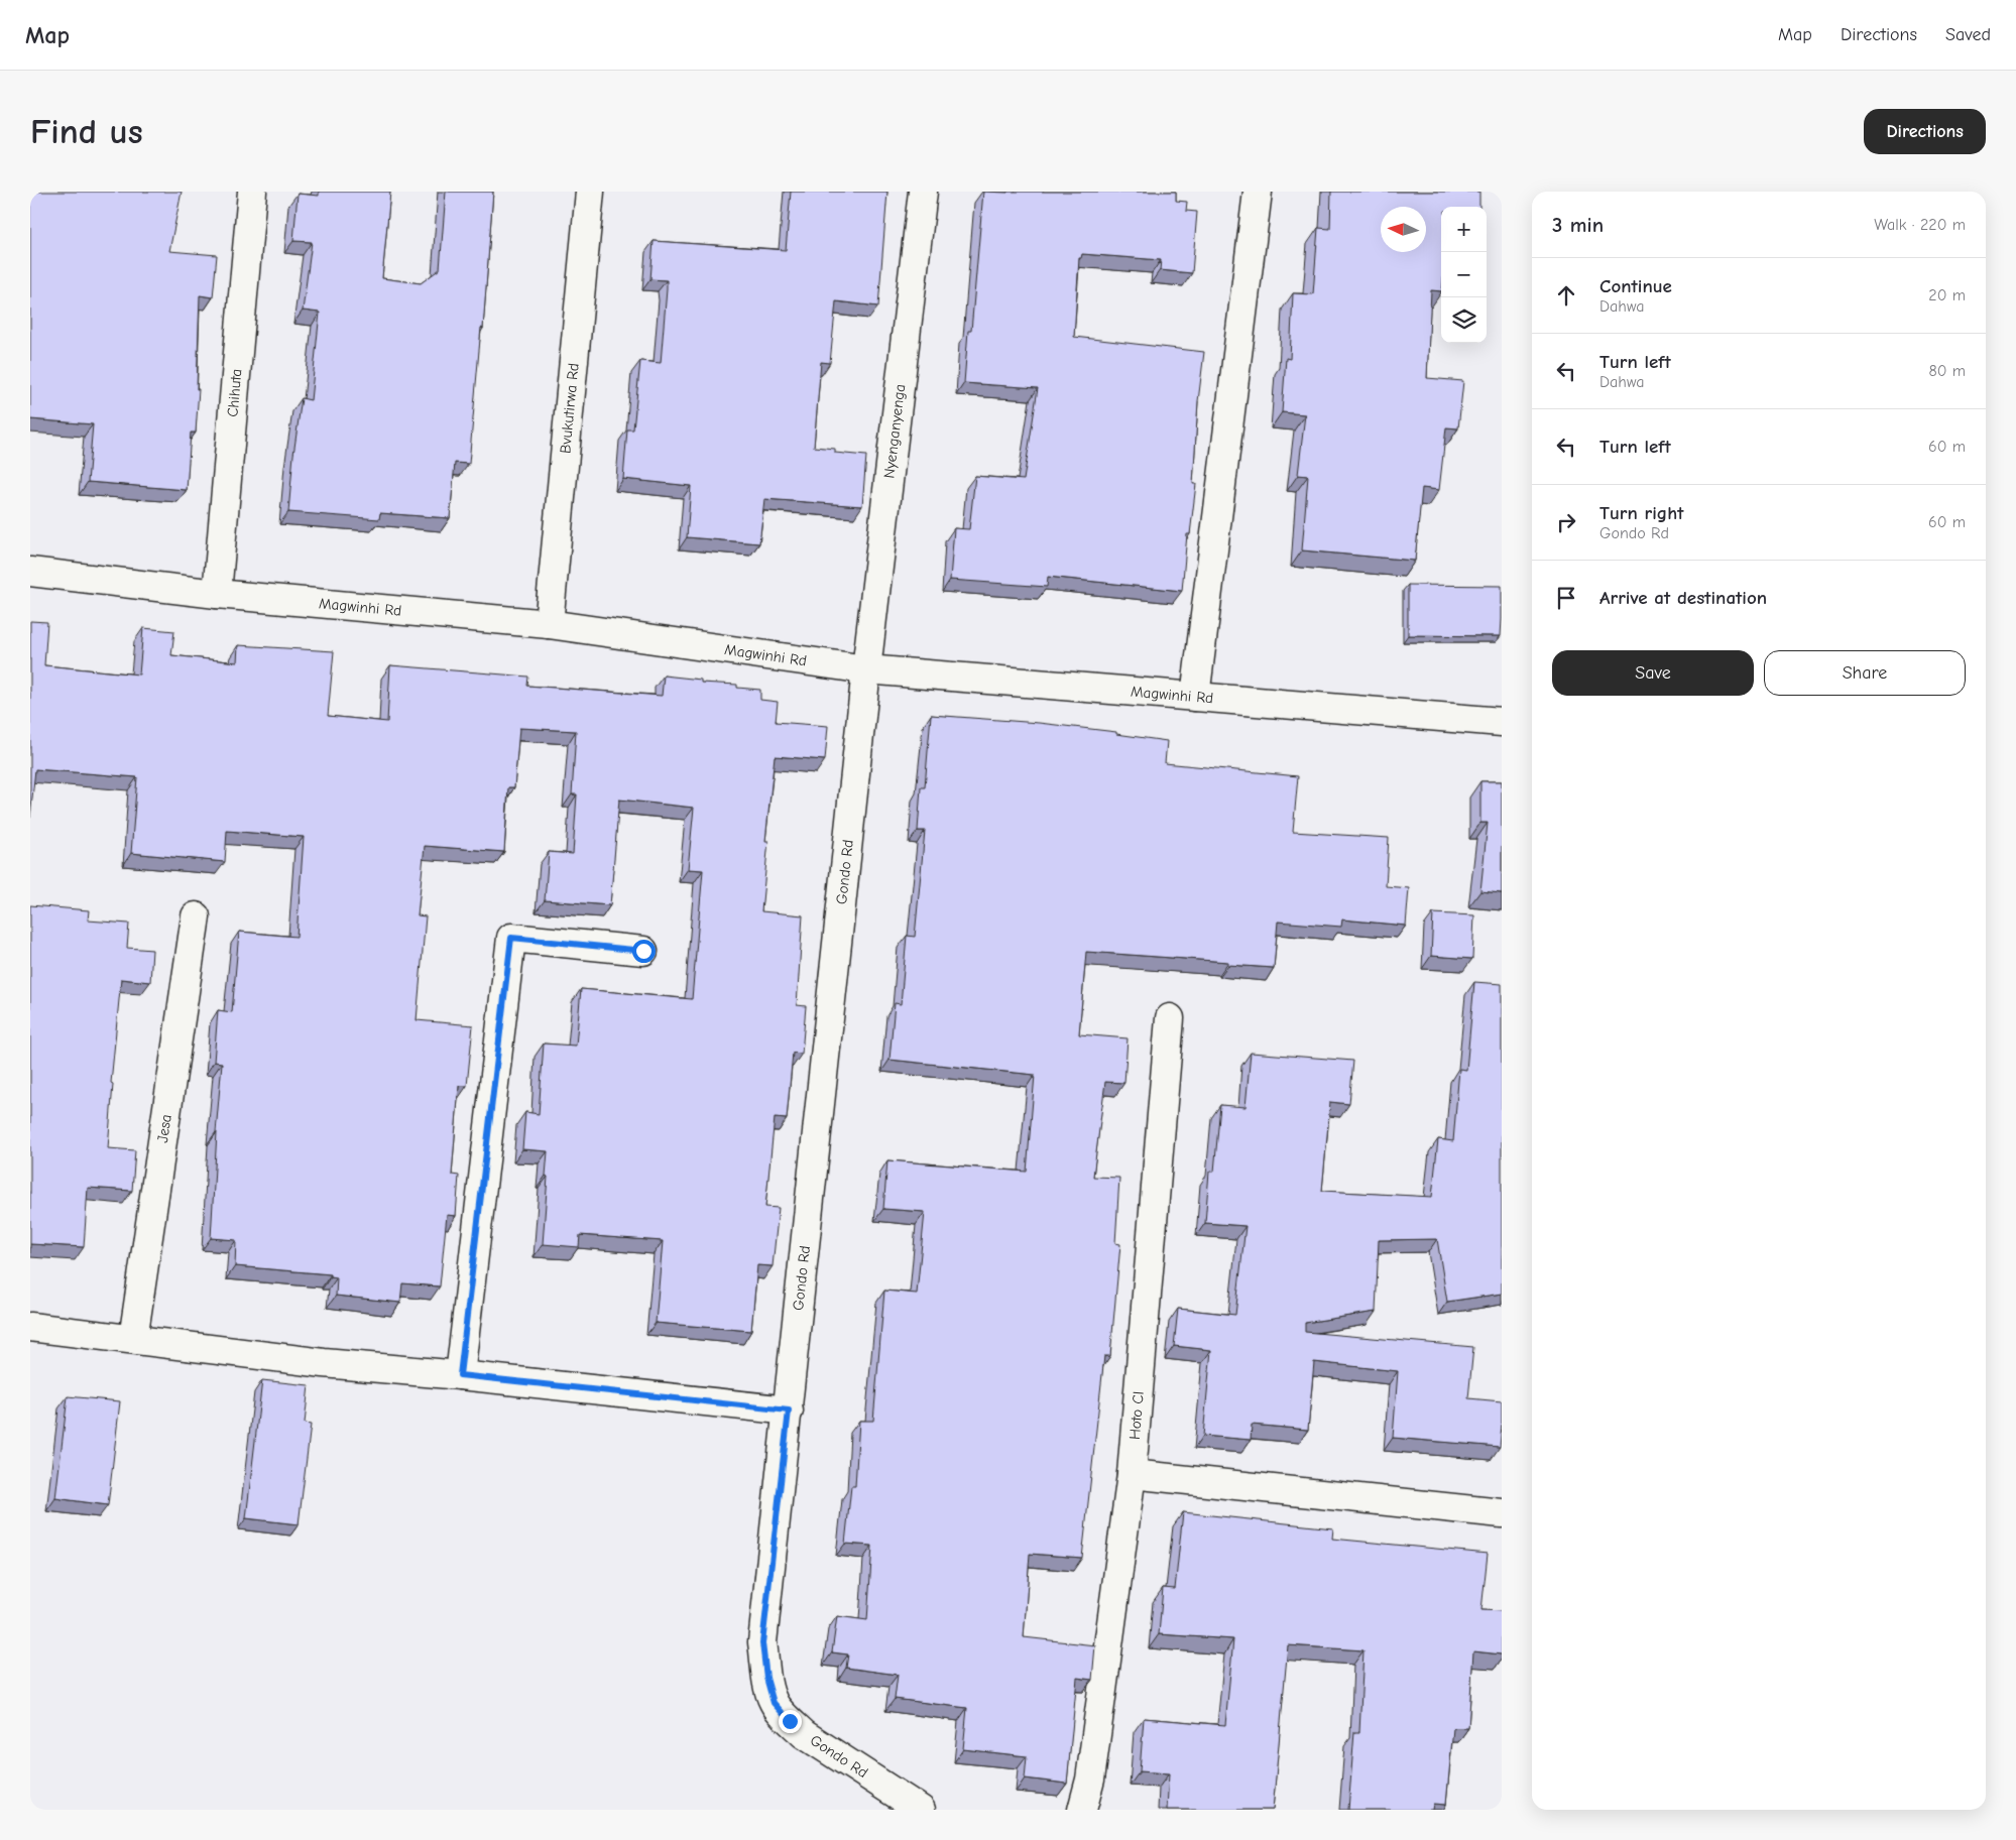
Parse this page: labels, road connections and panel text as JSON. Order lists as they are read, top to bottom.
{
  "streets": {
    "street": [
      "Chihuta",
      "Bvukutirwa Rd",
      "Nyenganyenga",
      "Magwinhi Rd",
      "Gondo Rd",
      "Jesa",
      "Hoto Cl"
    ]
  },
  "crossings": [
    ["Chihuta", "Magwinhi Rd"],
    ["Bvukutirwa Rd", "Magwinhi Rd"],
    ["Nyenganyenga", "Magwinhi Rd"],
    ["Nyenganyenga", "Gondo Rd"],
    ["Magwinhi Rd", "Gondo Rd"]
  ],
  "north": "left",
  "page": {
    "header": "Map",
    "nav": ["Map", "Directions", "Saved"],
    "buttons": [
      "Directions",
      ["Save", "Share"]
    ],
    "title": "Find us",
    "heading": ["3 min", "Walk · 220 m"],
    "map_buttons": ["+", "−"],
    "list": [
      ["Continue", "Dahwa", "20 m"],
      ["Turn left", "Dahwa", "80 m"],
      ["Turn left", "60 m"],
      ["Turn right", "Gondo Rd", "60 m"],
      "Arrive at destination"
    ]
  }
}
